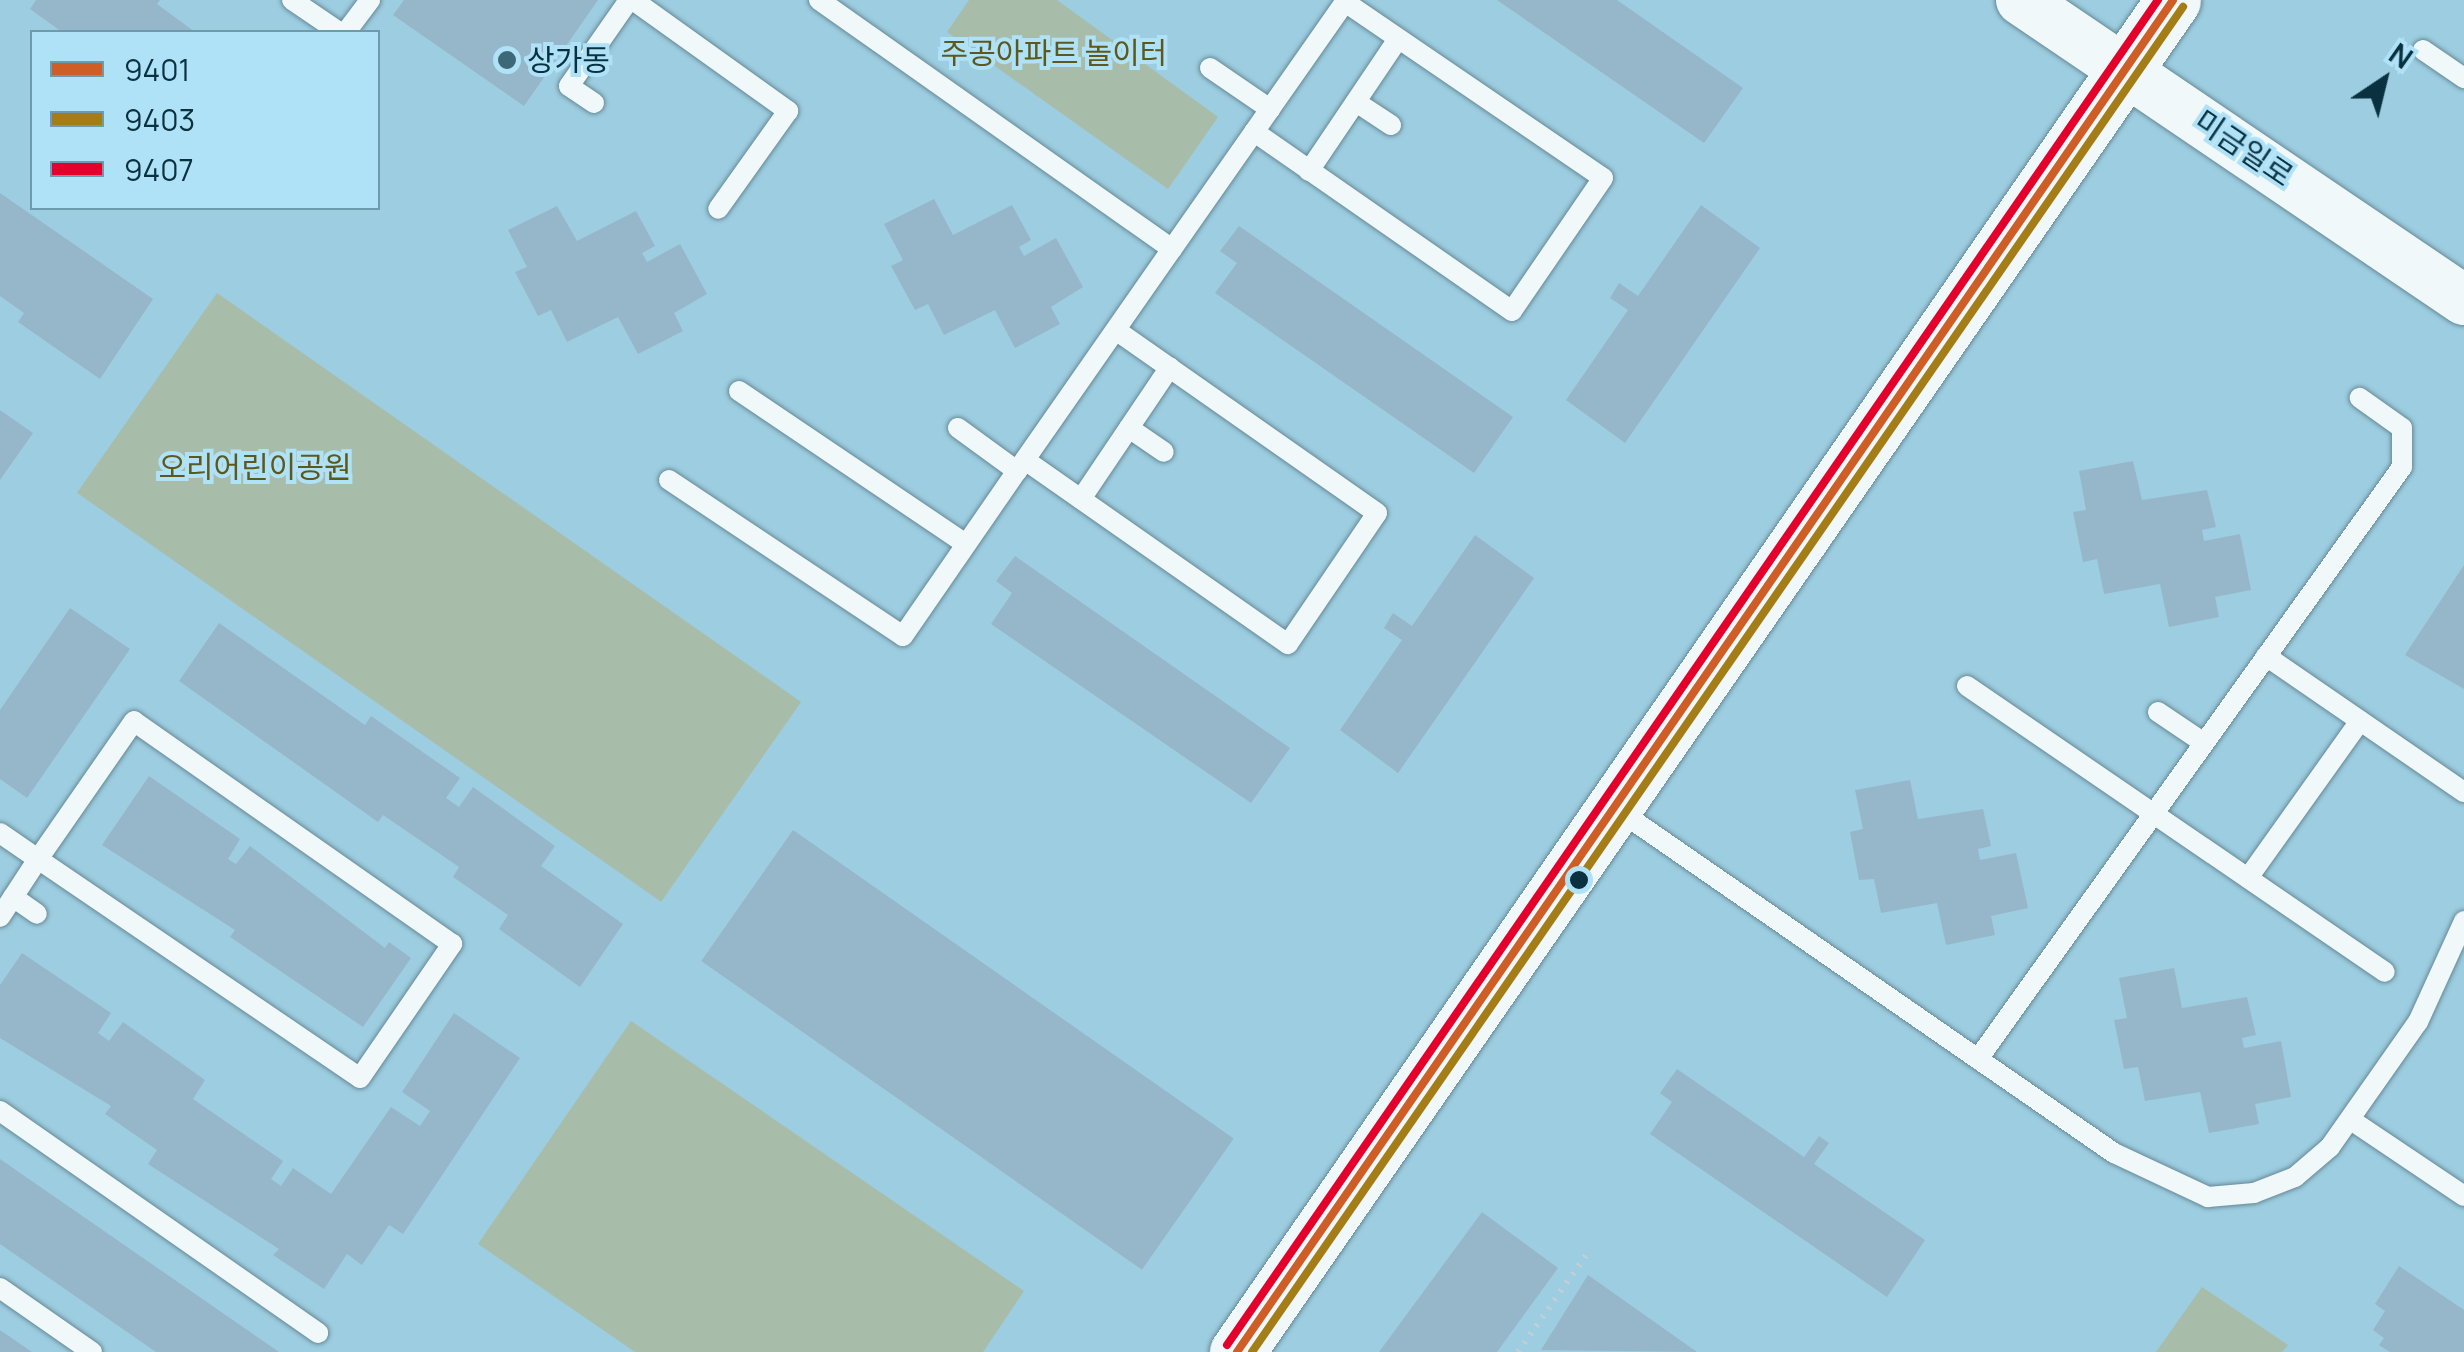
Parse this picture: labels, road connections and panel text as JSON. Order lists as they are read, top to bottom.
{
  "streets": {
    "street": ["미금일로"]
  },
  "parks": ["주공아파트 놀이터", "오리어린이공원"],
  "places": ["상가동"],
  "lines": ["transit line 9401", "transit line 9407", "transit line 9403"],
  "legend": ["9401", "9403", "9407"],
  "north": "top right"
}
